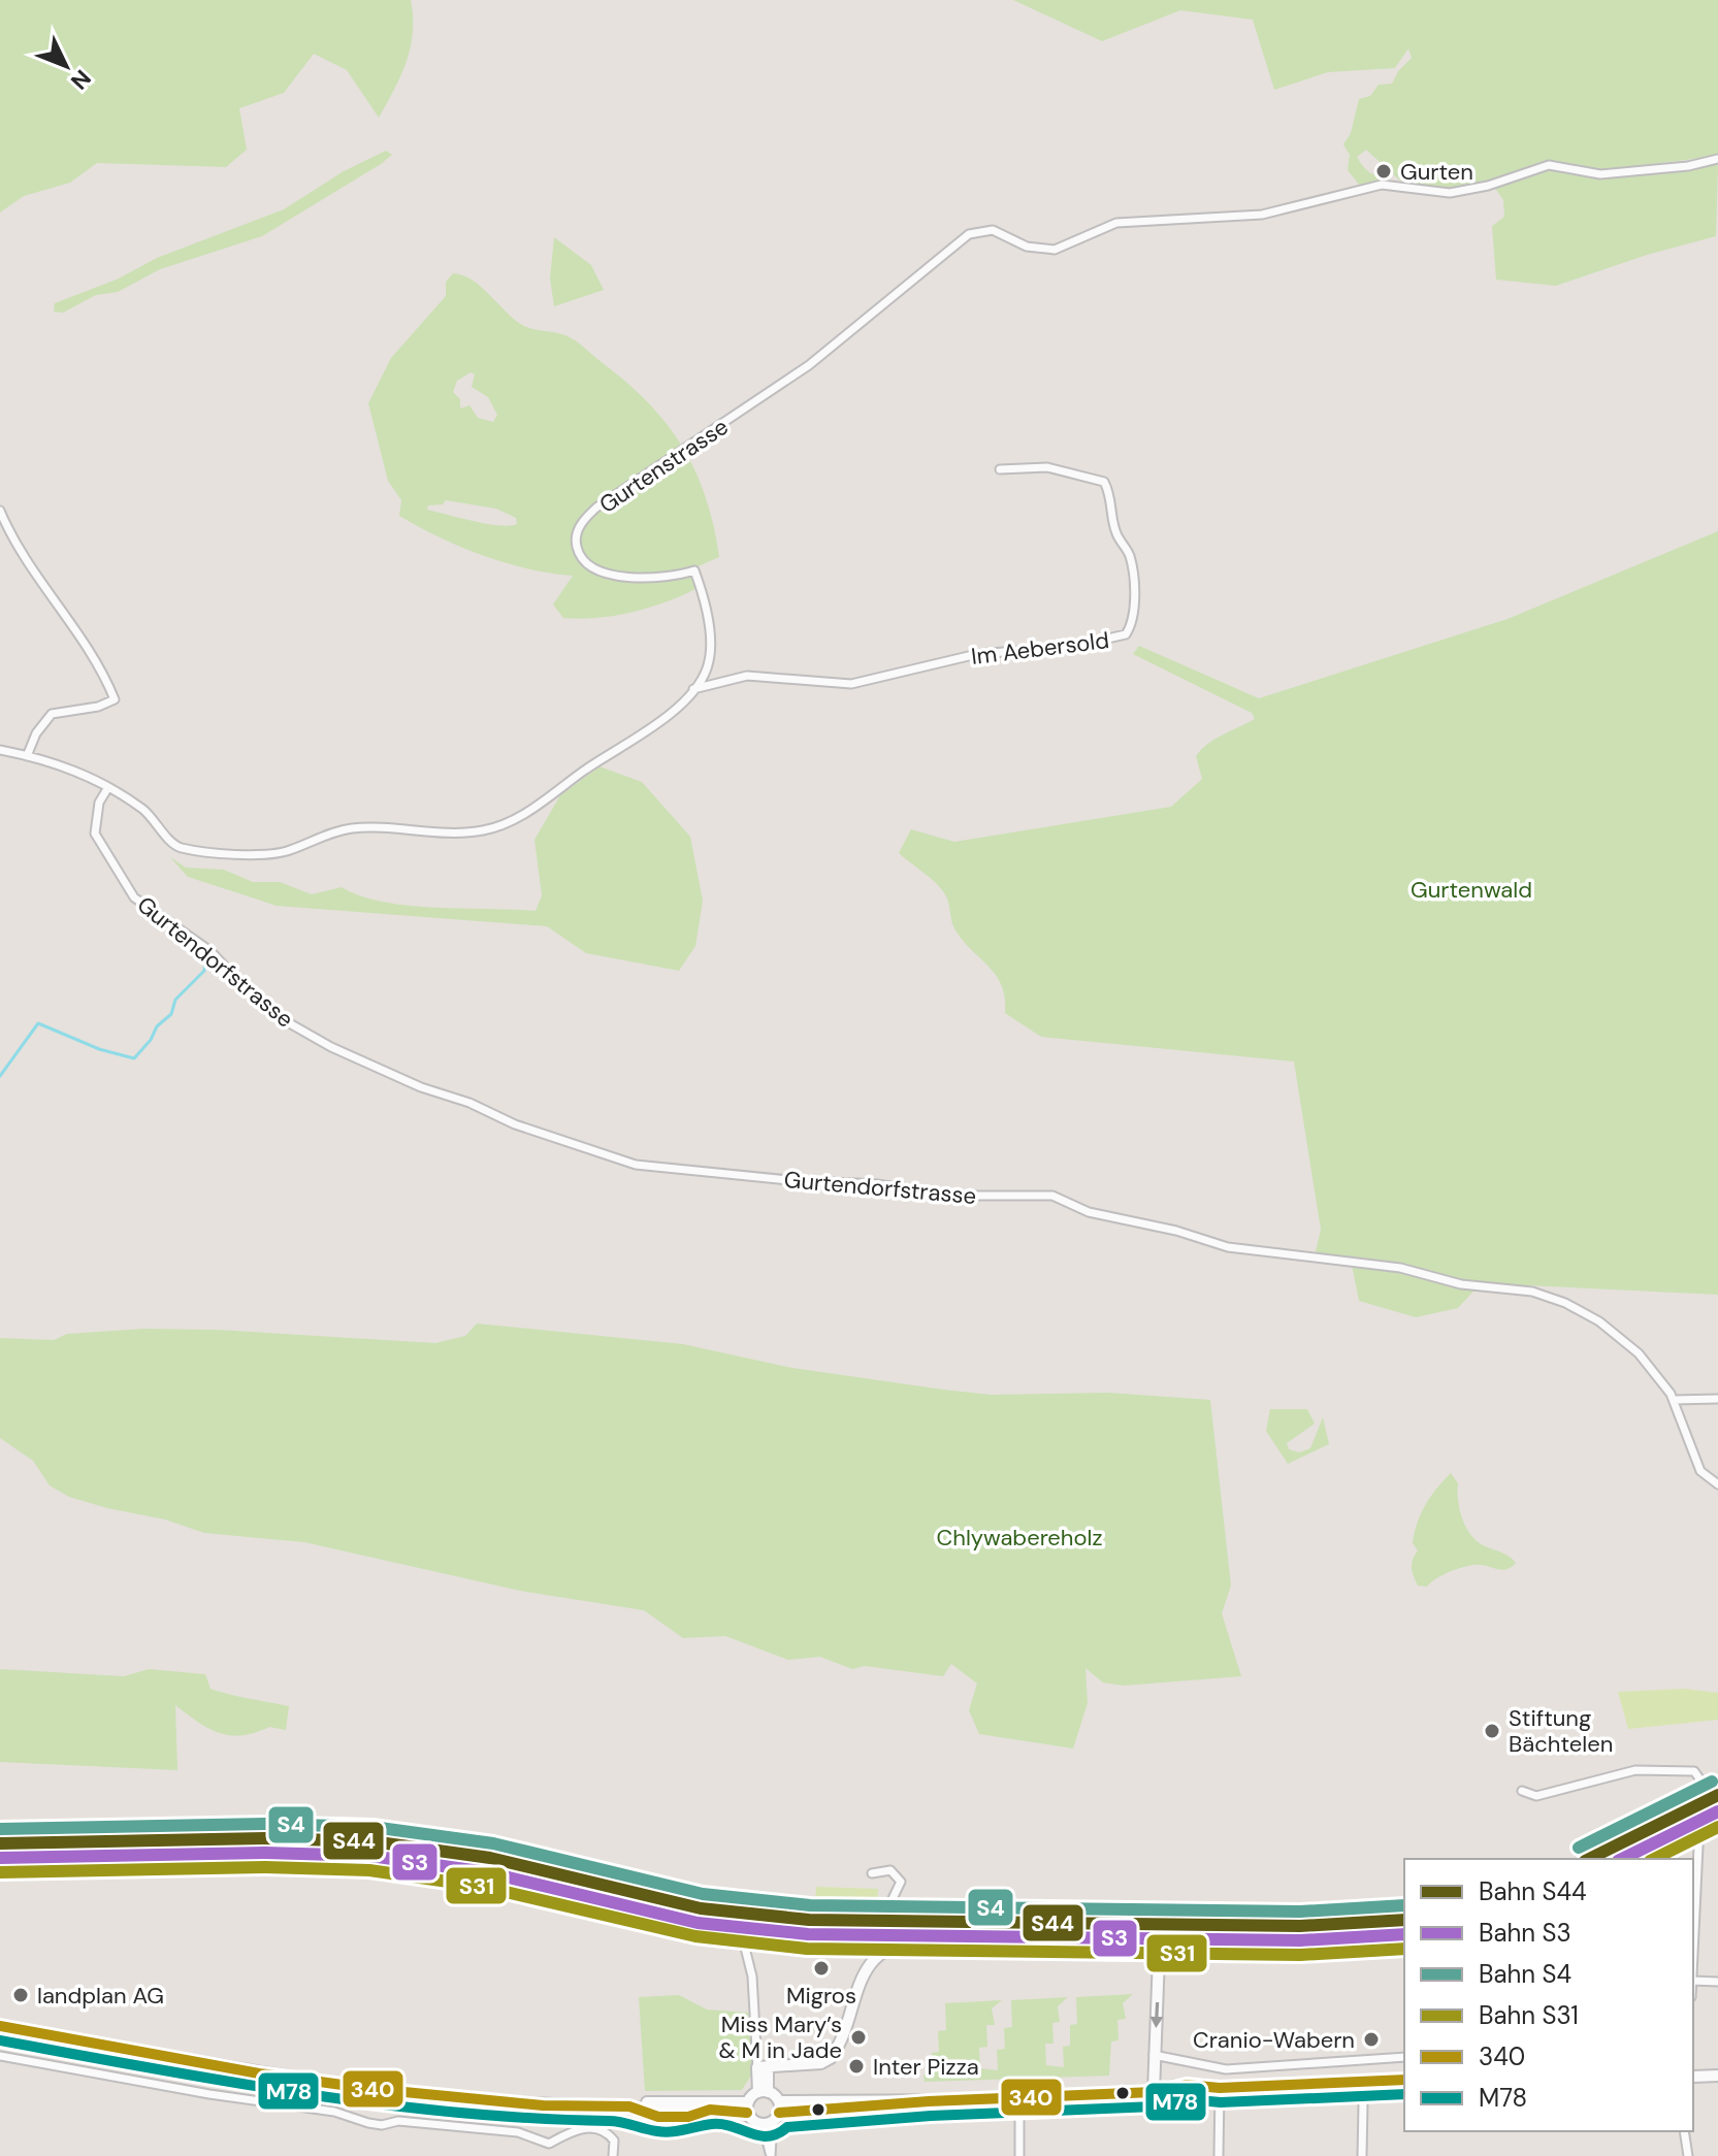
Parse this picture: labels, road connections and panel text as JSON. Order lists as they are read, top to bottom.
{
  "streets": {
    "street": ["Gurtenstrasse", "Im Aebersold", "Gurtendorfstrasse"]
  },
  "crossings": [
    ["Gurtenstrasse", "Im Aebersold"],
    ["Gurtenstrasse", "Gurtendorfstrasse"]
  ],
  "parks": ["Gurtenwald", "Chlywabereholz"],
  "places": [
    "Gurten",
    "Stiftung Bächtelen",
    "Migros",
    "landplan AG",
    "Miss Mary’s & M in Jade",
    "Cranio-Wabern",
    "Inter Pizza"
  ],
  "lines": [
    "rail line S4",
    "rail line S44",
    "rail line S3",
    "rail line S31",
    "transit line 340",
    "transit line M78"
  ],
  "legend": [
    "Bahn S44",
    "Bahn S3",
    "Bahn S4",
    "Bahn S31",
    "340",
    "M78"
  ],
  "north": "bottom right"
}
